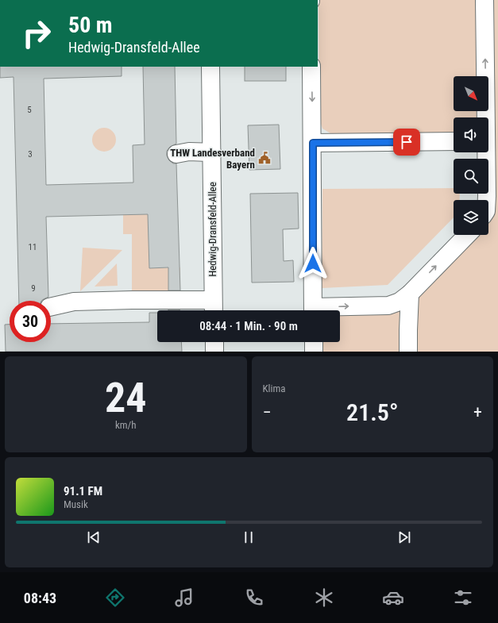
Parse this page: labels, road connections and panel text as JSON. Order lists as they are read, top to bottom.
{
  "streets": {
    "street": ["Hedwig-Dransfeld-Allee"]
  },
  "places": {
    "public building": ["THW Landesverband Bayern"]
  },
  "house_numbers": [
    "5",
    "3",
    "11",
    "9"
  ],
  "north": "bottom right",
  "page": {
    "turn": ["50 m", "Hedwig-Dransfeld-Allee"],
    "limit": "30",
    "trip": "08:44 · 1 Min. · 90 m",
    "tile": [
      ["24", "km/h"],
      "Klima"
    ],
    "heat": ["−", "21.5°", "+"],
    "song": ["91.1 FM", "Musik"],
    "tabs": "08:43"
  }
}
